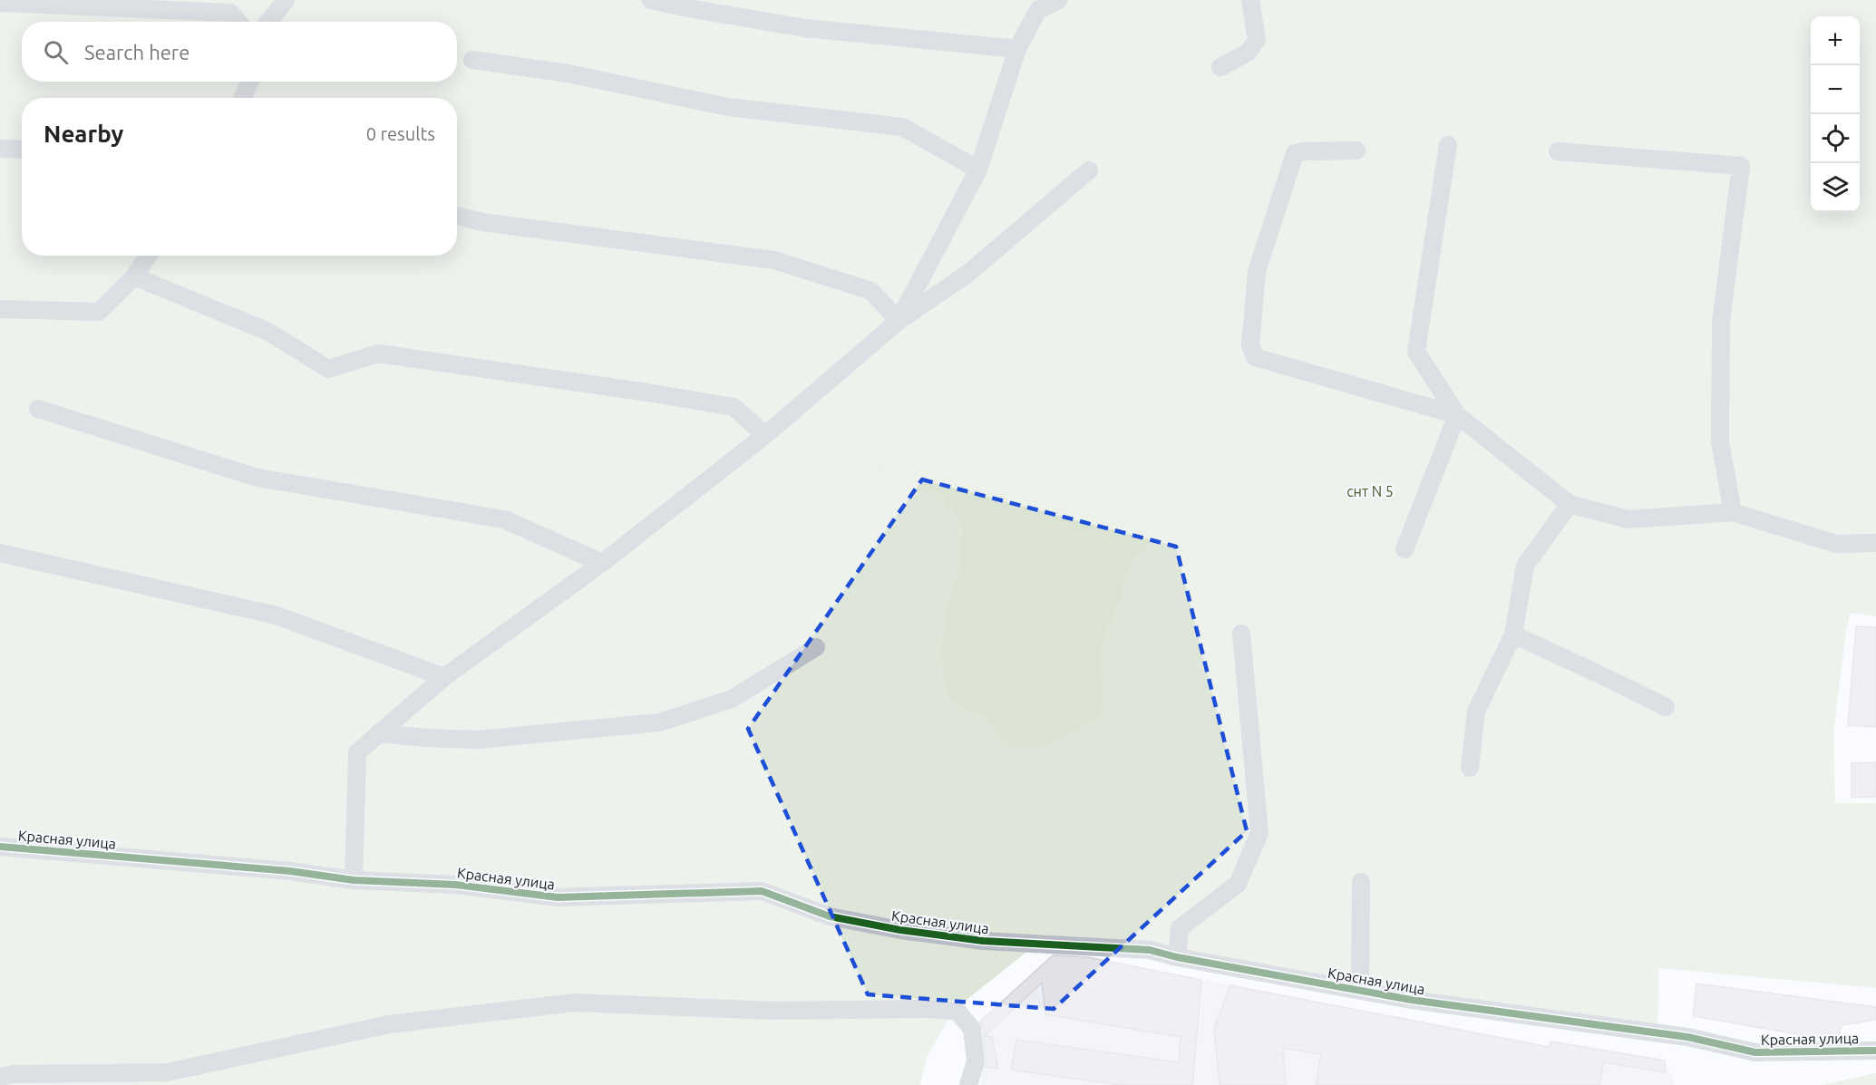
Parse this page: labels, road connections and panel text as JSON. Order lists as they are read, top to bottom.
{
  "streets": {
    "street": ["Красная улица"]
  },
  "parks": ["снт N 5"],
  "page": {
    "map_buttons": ["+", "−"],
    "search": "Search here",
    "heading": ["Nearby", "0 results"]
  }
}
